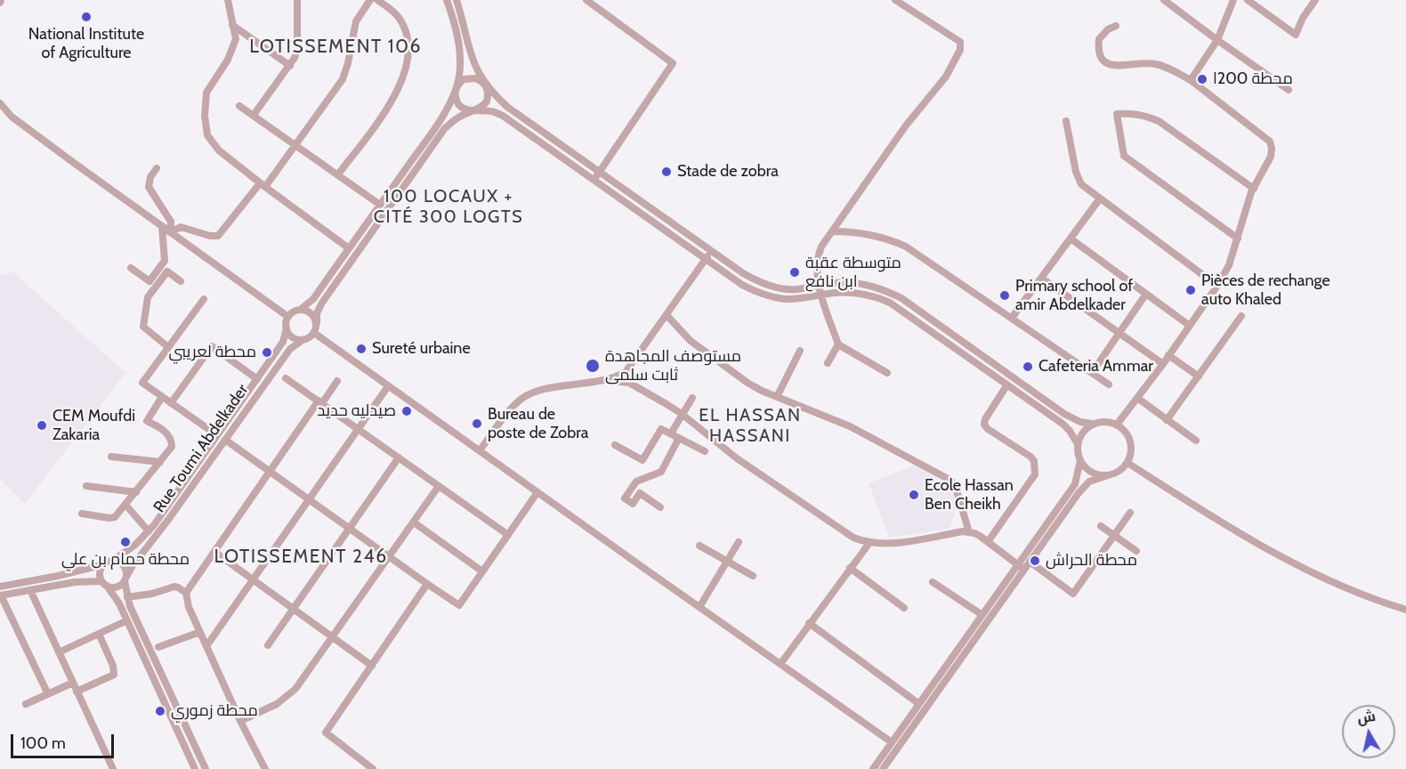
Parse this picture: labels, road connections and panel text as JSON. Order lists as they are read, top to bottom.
{
  "streets": {
    "street": ["Rue Toumi Abdelkader"]
  },
  "districts": [
    "LOTISSEMENT 106",
    "100 LOCAUX + CITÉ 300 LOGTS",
    "EL HASSAN HASSANI",
    "LOTISSEMENT 246"
  ],
  "places": [
    "National Institute of Agriculture",
    "محطة 200ا",
    "Stade de zobra",
    "متوسطة عقبة ابن نافع",
    "Pièces de rechange auto Khaled",
    "Primary school of amir Abdelkader",
    "Sureté urbaine",
    "محطة لعريبي",
    "مستوصف المجاهدة ثابت سلمى",
    "Cafeteria Ammar",
    "صيدليه حديد",
    "Bureau de poste de Zobra",
    "CEM Moufdi Zakaria",
    "Ecole Hassan Ben Cheikh",
    "محطة حمام بن علي",
    "محطة الحراش",
    "محطة زموري"
  ],
  "scale_bar": "100 m",
  "north": "top"
}
